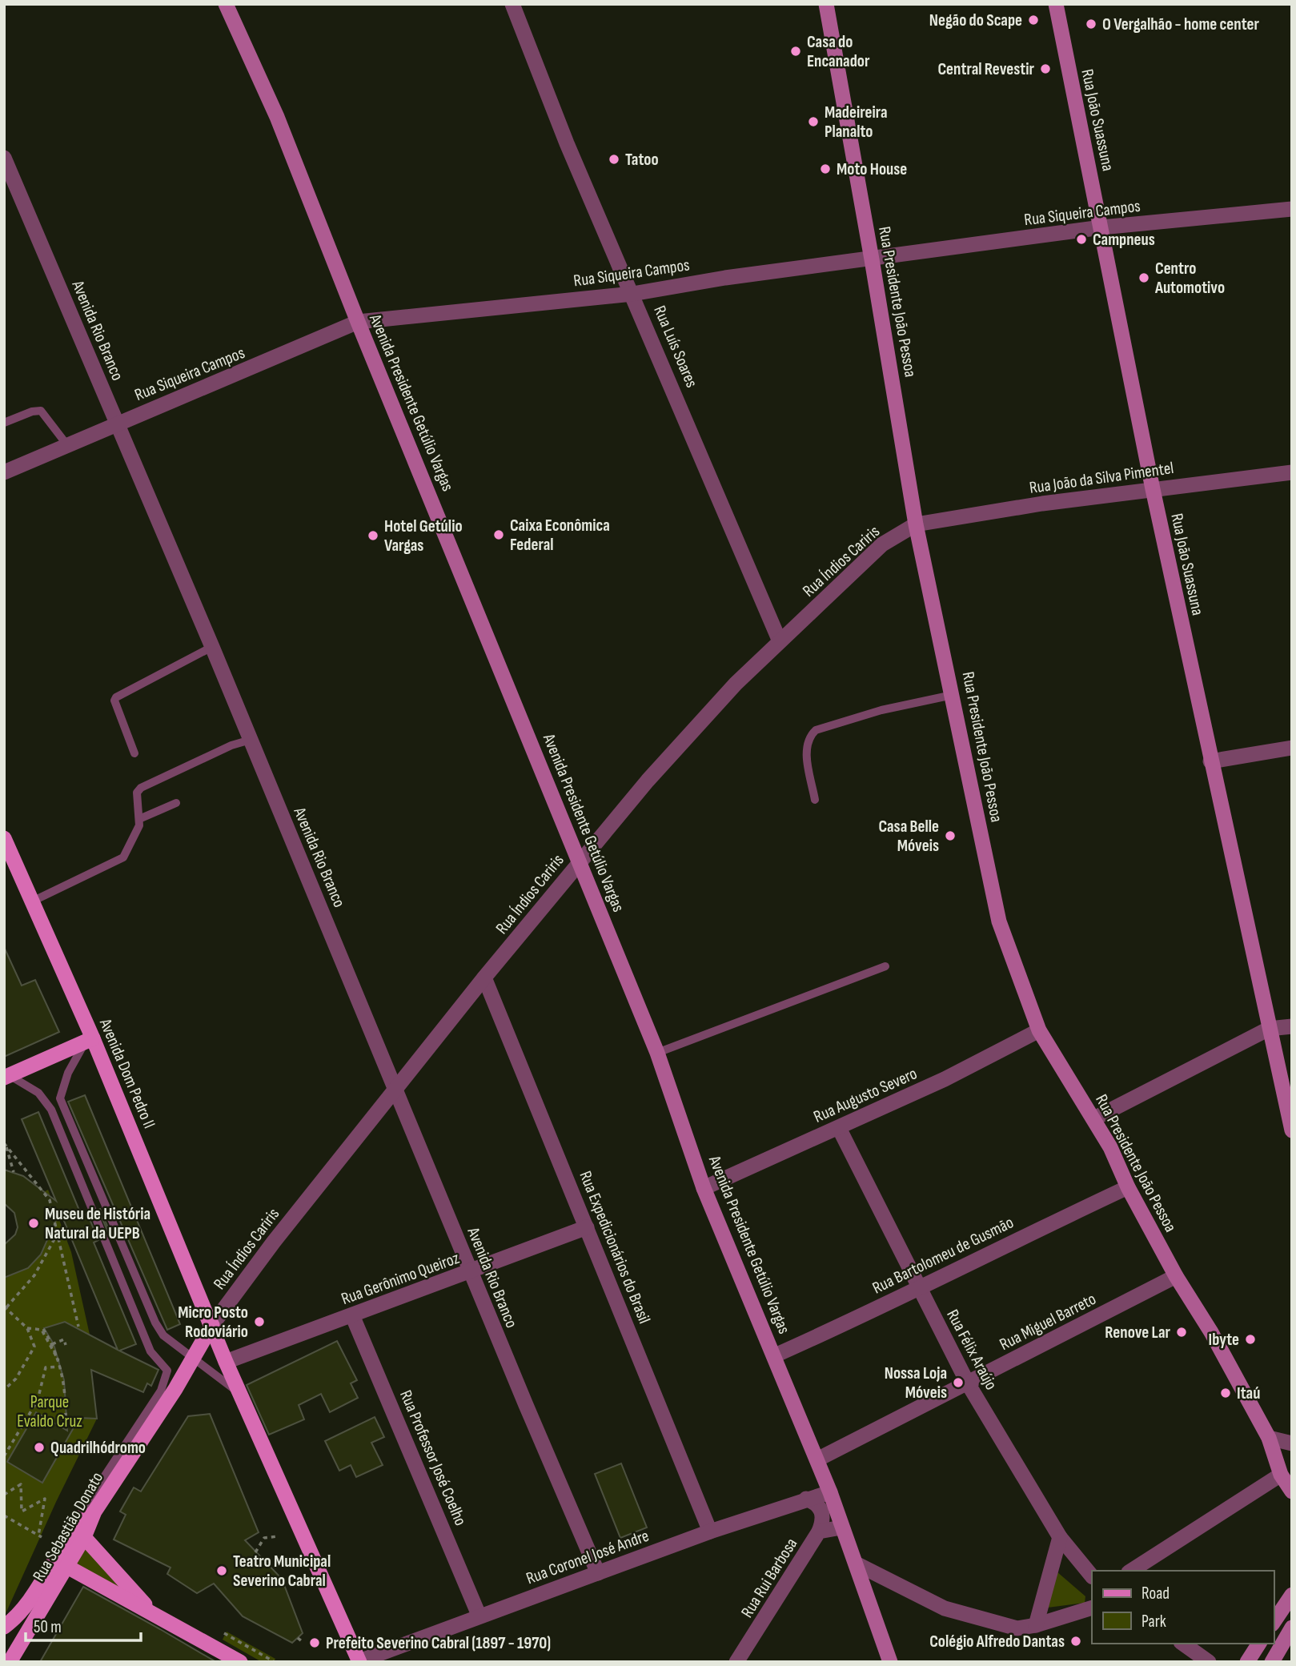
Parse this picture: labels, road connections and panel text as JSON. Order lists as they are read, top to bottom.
{
  "streets": {
    "main road": [
      "Rua João Suassuna",
      "Rua Presidente João Pessoa",
      "Avenida Presidente Getúlio Vargas",
      "Avenida Dom Pedro II",
      "Rua Sebastião Donato"
    ],
    "street": [
      "Rua Siqueira Campos",
      "Avenida Rio Branco",
      "Rua Luís Soares",
      "Rua João da Silva Pimentel",
      "Rua Índios Cariris",
      "Rua Augusto Severo",
      "Rua Expedicionários do Brasil",
      "Rua Bartolomeu de Gusmão",
      "Rua Gerônimo Queiroz",
      "Rua Miguel Barreto",
      "Rua Félix Araújo",
      "Rua Professor José Coelho",
      "Rua Coronel José Andre",
      "Rua Rui Barbosa"
    ]
  },
  "crossings": [
    ["Rua João Suassuna", "Rua Siqueira Campos"],
    ["Rua João Suassuna", "Rua João da Silva Pimentel"],
    ["Rua Siqueira Campos", "Rua Presidente João Pessoa"],
    ["Rua Siqueira Campos", "Avenida Rio Branco"],
    ["Rua Siqueira Campos", "Rua Luís Soares"],
    ["Rua Siqueira Campos", "Avenida Presidente Getúlio Vargas"],
    ["Rua Presidente João Pessoa", "Rua João da Silva Pimentel"],
    ["Rua Presidente João Pessoa", "Rua Índios Cariris"],
    ["Rua Presidente João Pessoa", "Rua Augusto Severo"],
    ["Rua Presidente João Pessoa", "Rua Bartolomeu de Gusmão"],
    ["Rua Presidente João Pessoa", "Rua Miguel Barreto"],
    ["Avenida Rio Branco", "Rua Índios Cariris"],
    ["Avenida Rio Branco", "Rua Gerônimo Queiroz"],
    ["Avenida Rio Branco", "Rua Coronel José Andre"],
    ["Rua Luís Soares", "Rua Índios Cariris"],
    ["Avenida Presidente Getúlio Vargas", "Rua Índios Cariris"],
    ["Avenida Presidente Getúlio Vargas", "Rua Augusto Severo"],
    ["Avenida Presidente Getúlio Vargas", "Rua Bartolomeu de Gusmão"],
    ["Avenida Presidente Getúlio Vargas", "Rua Miguel Barreto"],
    ["Avenida Presidente Getúlio Vargas", "Rua Coronel José Andre"],
    ["Avenida Presidente Getúlio Vargas", "Rua Rui Barbosa"],
    ["Rua João da Silva Pimentel", "Rua Índios Cariris"],
    ["Rua Índios Cariris", "Avenida Dom Pedro II"],
    ["Rua Índios Cariris", "Rua Expedicionários do Brasil"],
    ["Rua Índios Cariris", "Rua Sebastião Donato"],
    ["Avenida Dom Pedro II", "Rua Gerônimo Queiroz"],
    ["Avenida Dom Pedro II", "Rua Sebastião Donato"],
    ["Avenida Dom Pedro II", "Rua Coronel José Andre"],
    ["Rua Augusto Severo", "Rua Félix Araújo"],
    ["Rua Expedicionários do Brasil", "Rua Gerônimo Queiroz"],
    ["Rua Expedicionários do Brasil", "Rua Coronel José Andre"],
    ["Rua Bartolomeu de Gusmão", "Rua Félix Araújo"],
    ["Rua Gerônimo Queiroz", "Rua Professor José Coelho"],
    ["Rua Miguel Barreto", "Rua Félix Araújo"],
    ["Rua Professor José Coelho", "Rua Coronel José Andre"]
  ],
  "parks": ["Parque Evaldo Cruz"],
  "places": [
    "Negão do Scape",
    "O Vergalhão - home center",
    "Casa do Encanador",
    "Central Revestir",
    "Madeireira Planalto",
    "Tatoo",
    "Moto House",
    "Campneus",
    "Centro Automotivo",
    "Caixa Econômica Federal",
    "Hotel Getúlio Vargas",
    "Casa Belle Móveis",
    "Museu de História Natural da UEPB",
    "Micro Posto Rodoviário",
    "Renove Lar",
    "Ibyte",
    "Nossa Loja Móveis",
    "Itaú",
    "Quadrilhódromo",
    "Teatro Municipal Severino Cabral",
    "Colégio Alfredo Dantas",
    "Prefeito Severino Cabral (1897 - 1970)"
  ],
  "legend": ["Road", "Park"],
  "scale_bar": "50 m"
}
